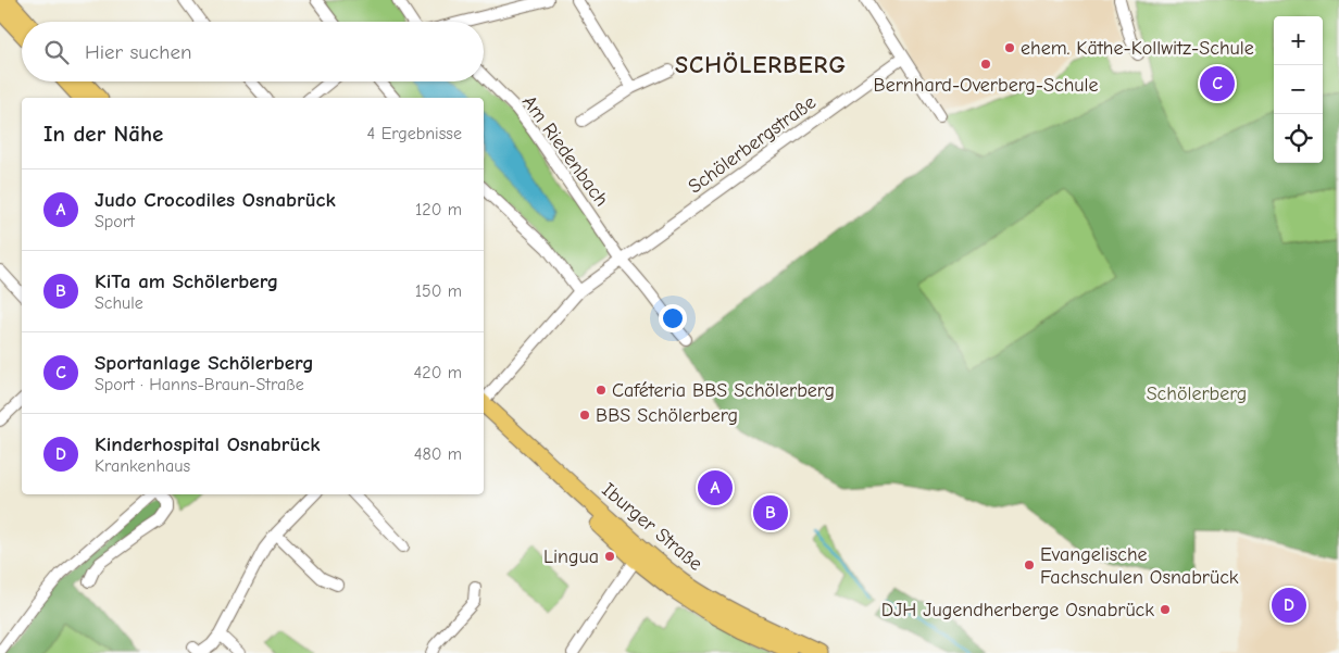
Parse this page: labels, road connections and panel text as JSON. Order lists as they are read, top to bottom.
{
  "streets": {
    "main road": ["Iburger Straße"],
    "street": ["Schölerbergstraße", "Am Riedenbach"]
  },
  "crossings": [
    ["Schölerbergstraße", "Am Riedenbach"]
  ],
  "districts": ["SCHÖLERBERG"],
  "parks": ["Schölerberg"],
  "places": [
    "ehem. Käthe-Kollwitz-Schule",
    "Bernhard-Overberg-Schule",
    "Caféteria BBS Schölerberg",
    "BBS Schölerberg",
    "Lingua",
    "Evangelische Fachschulen Osnabrück",
    "DJH Jugendherberge Osnabrück"
  ],
  "page": {
    "map_buttons": ["+", "−"],
    "search": "Hier suchen",
    "pins": [
      "C",
      "A",
      "B",
      "D"
    ],
    "heading": ["In der Nähe", "4 Ergebnisse"],
    "list": [
      {
        "mark": "A",
        "name": "Judo Crocodiles Osnabrück",
        "note": "Sport",
        "value": "120 m"
      },
      {
        "mark": "B",
        "name": "KiTa am Schölerberg",
        "note": "Schule",
        "value": "150 m"
      },
      {
        "mark": "C",
        "name": "Sportanlage Schölerberg",
        "note": "Sport · Hanns-Braun-Straße",
        "value": "420 m"
      },
      {
        "mark": "D",
        "name": "Kinderhospital Osnabrück",
        "note": "Krankenhaus",
        "value": "480 m"
      }
    ]
  }
}
